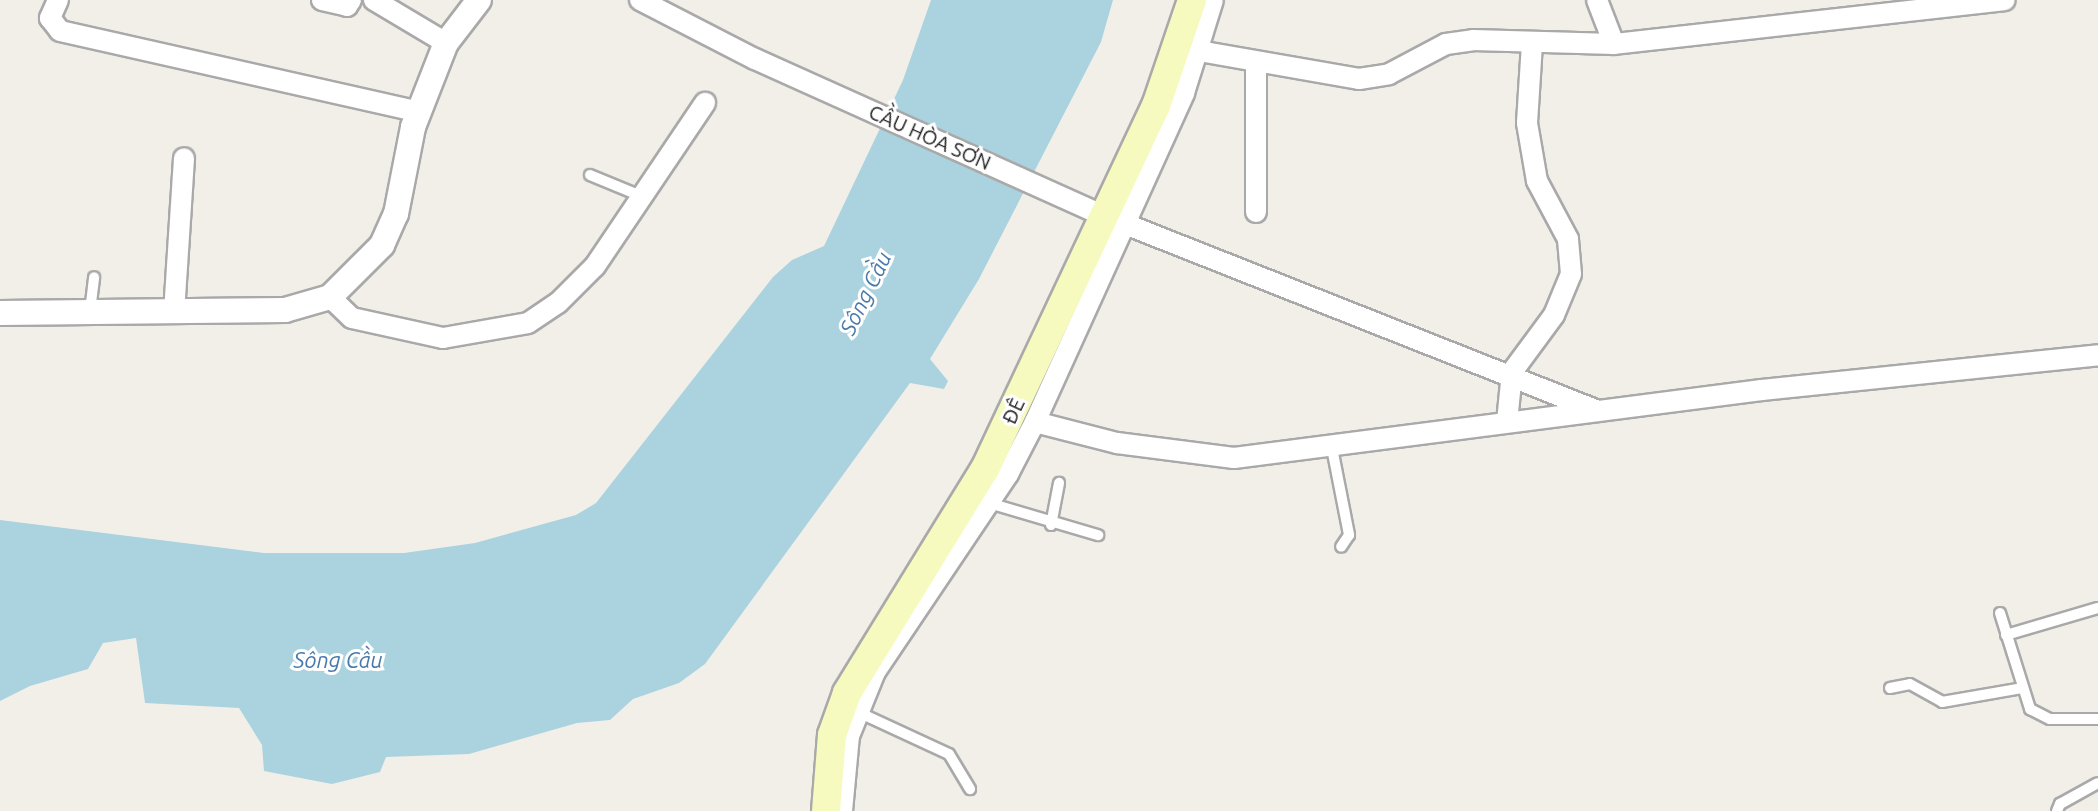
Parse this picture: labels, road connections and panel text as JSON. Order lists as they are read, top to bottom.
{
  "streets": {
    "main road": ["ĐÊ"],
    "street": ["CẦU HÒA SƠN"]
  },
  "crossings": [
    ["CẦU HÒA SƠN", "ĐÊ"]
  ],
  "water": ["Sông Cầu"]
}
